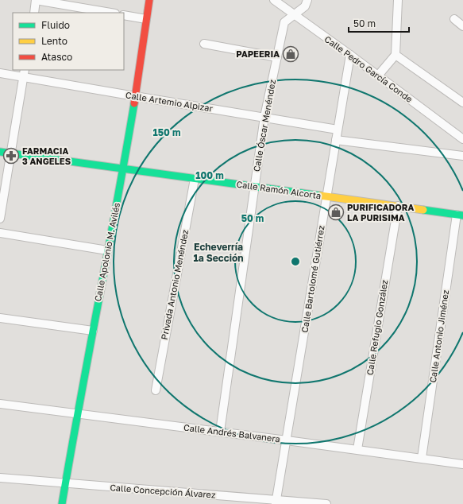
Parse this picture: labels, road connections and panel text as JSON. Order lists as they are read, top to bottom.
{
  "streets": {
    "street": [
      "Calle Pedro García Conde",
      "Calle Artemio Alpizar",
      "Calle Óscar Menéndez",
      "Calle Ramón Alcorta",
      "Calle Apolonio M. Avilés",
      "Calle Bartolomé Gutiérrez",
      "Privada Antonio Menéndez",
      "Calle Refugio González",
      "Calle Antonio Jiménez",
      "Calle Andrés Balvanera",
      "Calle Concepción Álvarez"
    ]
  },
  "crossings": [
    ["Calle Pedro García Conde", "Calle Óscar Menéndez"],
    ["Calle Pedro García Conde", "Calle Bartolomé Gutiérrez"],
    ["Calle Artemio Alpizar", "Calle Óscar Menéndez"],
    ["Calle Artemio Alpizar", "Calle Apolonio M. Avilés"],
    ["Calle Artemio Alpizar", "Calle Bartolomé Gutiérrez"],
    ["Calle Óscar Menéndez", "Calle Ramón Alcorta"],
    ["Calle Óscar Menéndez", "Calle Andrés Balvanera"],
    ["Calle Ramón Alcorta", "Calle Apolonio M. Avilés"],
    ["Calle Ramón Alcorta", "Calle Bartolomé Gutiérrez"],
    ["Calle Ramón Alcorta", "Privada Antonio Menéndez"],
    ["Calle Ramón Alcorta", "Calle Refugio González"],
    ["Calle Ramón Alcorta", "Calle Antonio Jiménez"],
    ["Calle Apolonio M. Avilés", "Calle Andrés Balvanera"],
    ["Calle Apolonio M. Avilés", "Calle Concepción Álvarez"],
    ["Calle Bartolomé Gutiérrez", "Calle Andrés Balvanera"],
    ["Calle Bartolomé Gutiérrez", "Calle Concepción Álvarez"],
    ["Calle Refugio González", "Calle Andrés Balvanera"],
    ["Calle Antonio Jiménez", "Calle Andrés Balvanera"]
  ],
  "districts": ["Echeverría 1a Sección"],
  "places": {
    "shop": ["PAPEERIA", "PURIFICADORA LA PURISIMA"],
    "pharmacy": ["FARMACIA 3 ANGELES"]
  },
  "legend": ["Fluido", "Lento", "Atasco"],
  "scale_bar": "50 m",
  "rings": ["150 m", "100 m", "50 m"]
}
